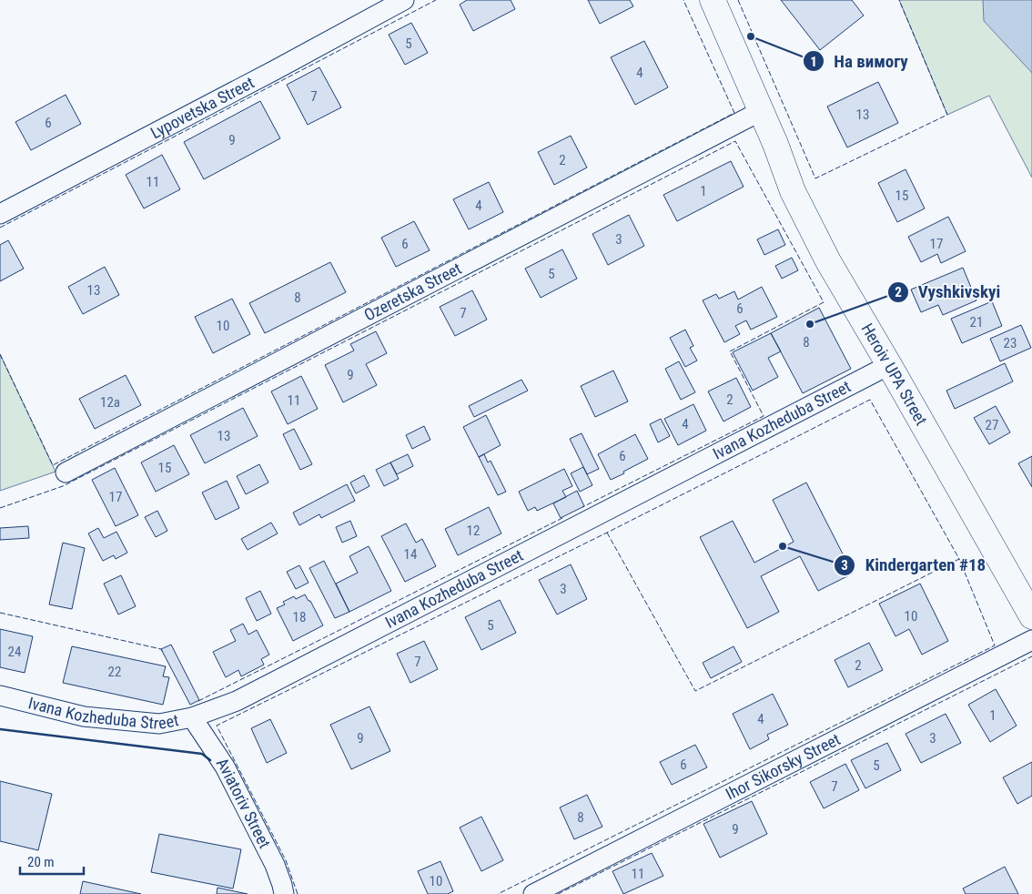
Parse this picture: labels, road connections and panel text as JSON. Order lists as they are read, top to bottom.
{
  "streets": {
    "street": [
      "Lypovetska Street",
      "Ozeretska Street",
      "Heroiv UPA Street",
      "Ivana Kozheduba Street",
      "Ihor Sikorsky Street",
      "Aviatoriv Street"
    ]
  },
  "crossings": [
    ["Ozeretska Street", "Heroiv UPA Street"],
    ["Heroiv UPA Street", "Ivana Kozheduba Street"],
    ["Ivana Kozheduba Street", "Aviatoriv Street"]
  ],
  "places": ["На вимогу", "Vyshkivskyi", "Kindergarten #18"],
  "house_numbers": [
    "5",
    "4",
    "7",
    "13",
    "6",
    "9",
    "2",
    "11",
    "1",
    "15",
    "4",
    "3",
    "6",
    "17",
    "5",
    "13",
    "8",
    "6",
    "7",
    "21",
    "10",
    "8",
    "23",
    "9",
    "2",
    "11",
    "12а",
    "4",
    "27",
    "13",
    "6",
    "15",
    "17",
    "12",
    "14",
    "3",
    "10",
    "18",
    "5",
    "24",
    "7",
    "2",
    "22",
    "1",
    "4",
    "9",
    "3",
    "6",
    "5",
    "7",
    "8",
    "9",
    "11",
    "10"
  ],
  "scale_bar": "20 m"
}
